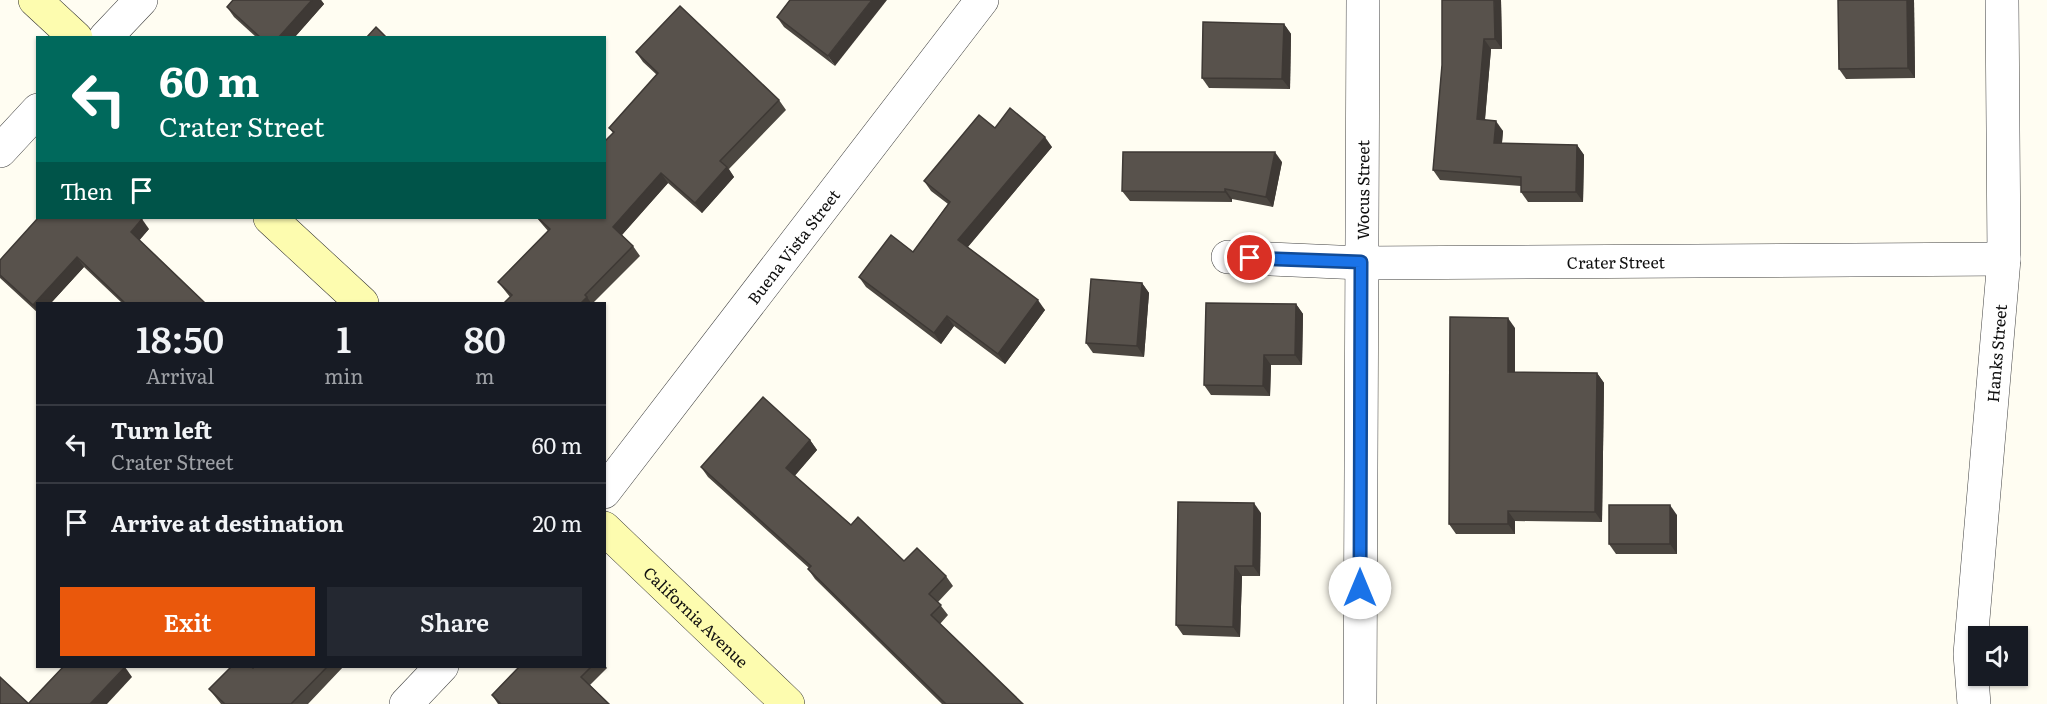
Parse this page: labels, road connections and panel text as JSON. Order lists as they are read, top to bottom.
{
  "streets": {
    "street": [
      "Wocus Street",
      "Buena Vista Street",
      "Crater Street",
      "Hanks Street",
      "California Avenue"
    ]
  },
  "crossings": [
    ["Wocus Street", "Crater Street"],
    ["Crater Street", "Hanks Street"]
  ],
  "page": {
    "turn": ["60 m", "Crater Street"],
    "then": "Then",
    "eta": [
      "18:50",
      "Arrival",
      "1",
      "min",
      "80",
      "m"
    ],
    "list": [
      {
        "name": "Turn left",
        "note": "Crater Street",
        "value": "60 m"
      },
      {
        "name": "Arrive at destination",
        "value": "20 m"
      }
    ],
    "buttons": ["Exit", "Share"]
  }
}
